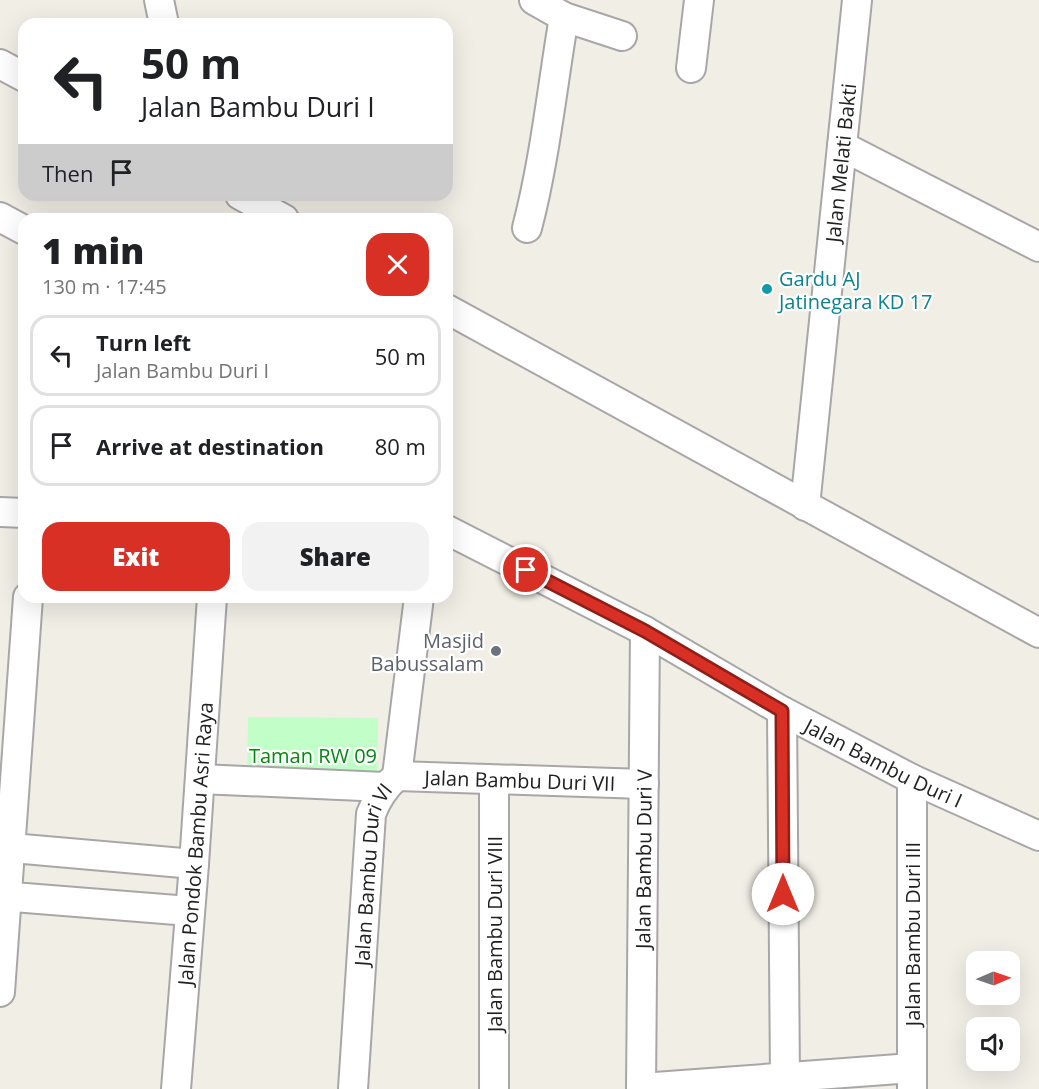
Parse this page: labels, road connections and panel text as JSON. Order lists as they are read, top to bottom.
{
  "streets": {
    "street": [
      "Jalan Melati Bakti",
      "Jalan Bambu Duri I",
      "Jalan Bambu Duri VII",
      "Jalan Pondok Bambu Asri Raya",
      "Jalan Bambu Duri V",
      "Jalan Bambu Duri VI",
      "Jalan Bambu Duri VIII",
      "Jalan Bambu Duri III"
    ]
  },
  "crossings": [
    ["Jalan Bambu Duri I", "Jalan Bambu Duri V"],
    ["Jalan Bambu Duri I", "Jalan Bambu Duri III"],
    ["Jalan Bambu Duri VII", "Jalan Pondok Bambu Asri Raya"],
    ["Jalan Bambu Duri VII", "Jalan Bambu Duri V"],
    ["Jalan Bambu Duri VII", "Jalan Bambu Duri VI"],
    ["Jalan Bambu Duri VII", "Jalan Bambu Duri VIII"]
  ],
  "parks": ["Taman RW 09"],
  "places": ["Gardu AJ Jatinegara KD 17", "Masjid Babussalam"],
  "north": "right",
  "page": {
    "turn": ["50 m", "Jalan Bambu Duri I"],
    "then": "Then",
    "heading": ["1 min", "130 m · 17:45"],
    "list": [
      {
        "name": "Turn left",
        "note": "Jalan Bambu Duri I",
        "value": "50 m"
      },
      {
        "name": "Arrive at destination",
        "value": "80 m"
      }
    ],
    "buttons": ["Exit", "Share"]
  }
}
